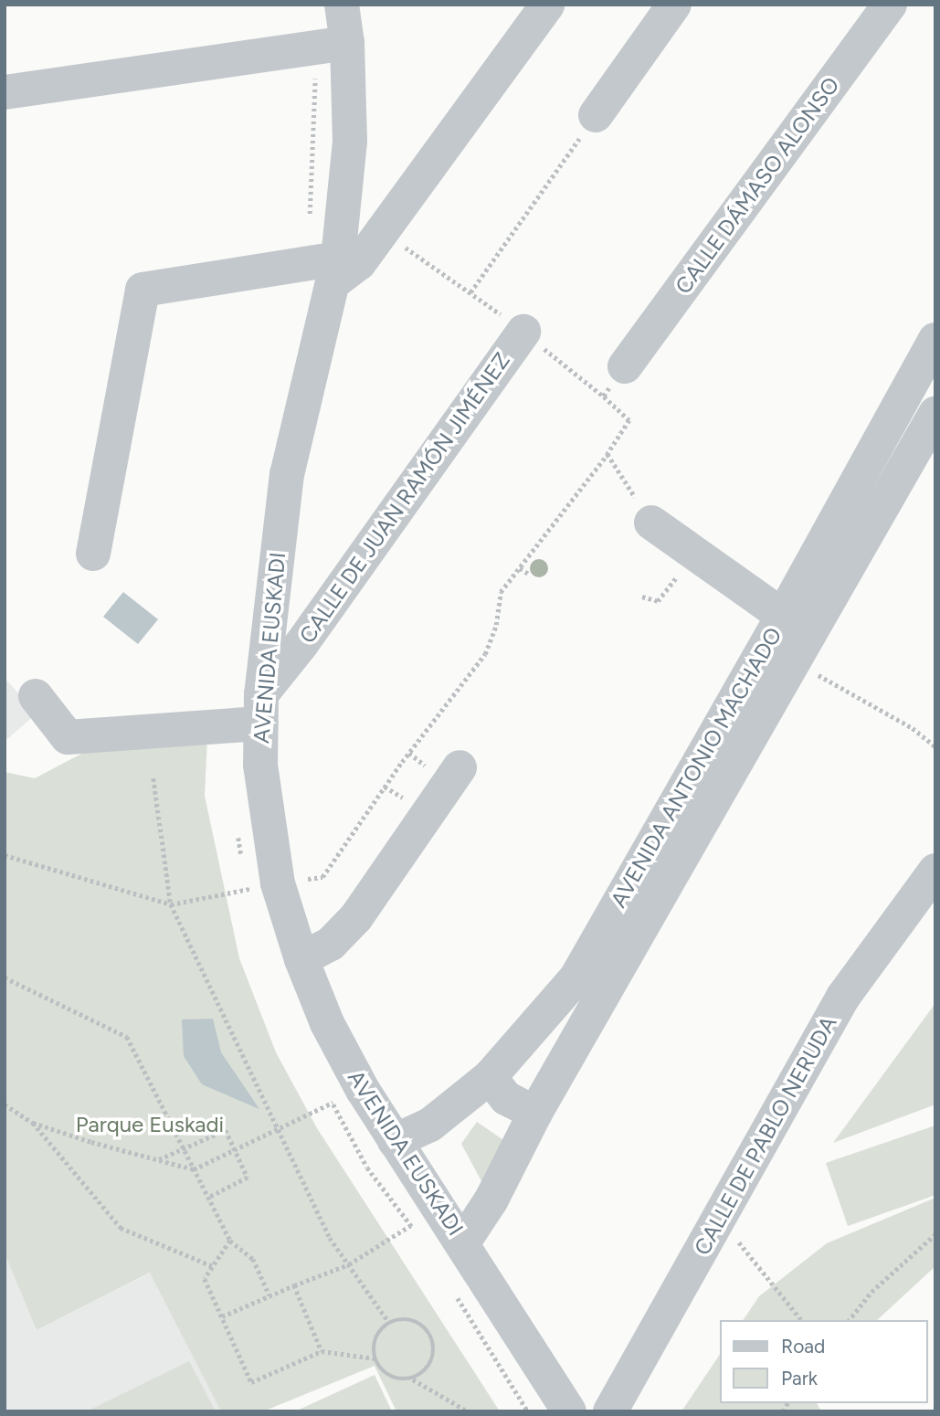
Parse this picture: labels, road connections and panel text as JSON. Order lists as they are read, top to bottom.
{
  "streets": {
    "street": [
      "CALLE DÁMASO ALONSO",
      "CALLE DE JUAN RAMÓN JIMÉNEZ",
      "AVENIDA EUSKADI",
      "AVENIDA ANTONIO MACHADO",
      "CALLE DE PABLO NERUDA"
    ]
  },
  "crossings": [
    ["CALLE DE JUAN RAMÓN JIMÉNEZ", "AVENIDA EUSKADI"],
    ["AVENIDA EUSKADI", "AVENIDA ANTONIO MACHADO"]
  ],
  "parks": ["Parque Euskadi"],
  "legend": ["Road", "Park"]
}
